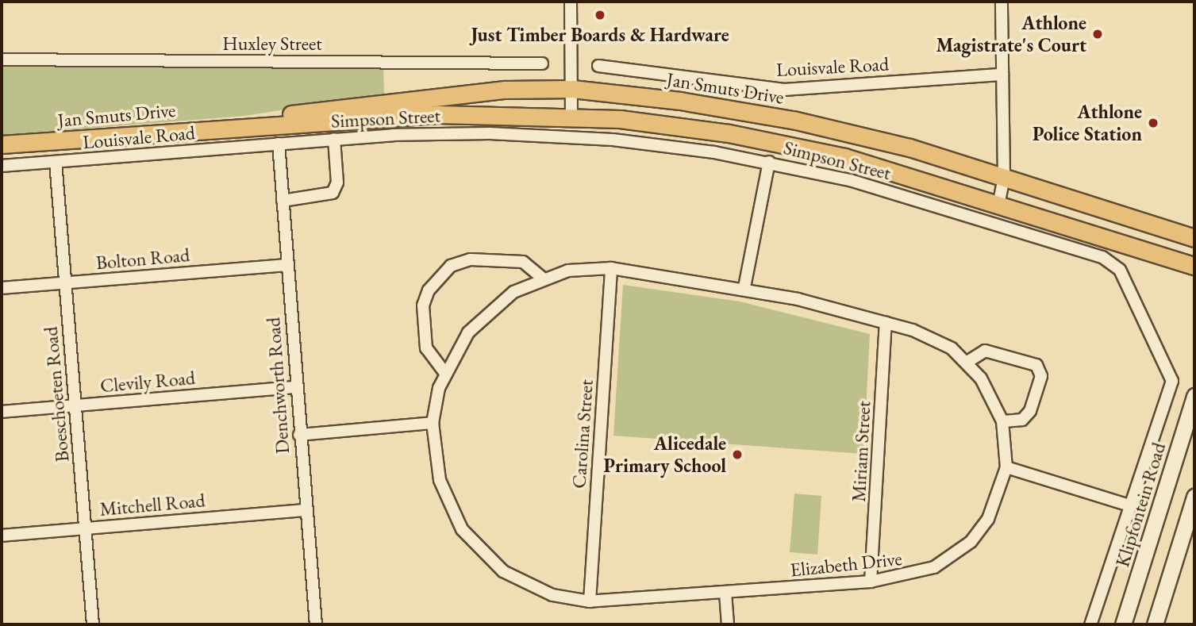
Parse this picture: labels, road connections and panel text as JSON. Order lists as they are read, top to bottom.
{
  "streets": {
    "main road": ["Jan Smuts Drive", "Klipfontein Road"],
    "street": [
      "Huxley Street",
      "Louisvale Road",
      "Simpson Street",
      "Bolton Road",
      "Clevily Road",
      "Denchworth Road",
      "Boeschoeten Road",
      "Carolina Street",
      "Miriam Street",
      "Mitchell Road",
      "Elizabeth Drive"
    ]
  },
  "crossings": [
    ["Louisvale Road", "Simpson Street"],
    ["Louisvale Road", "Denchworth Road"],
    ["Louisvale Road", "Boeschoeten Road"],
    ["Simpson Street", "Denchworth Road"],
    ["Bolton Road", "Denchworth Road"],
    ["Bolton Road", "Boeschoeten Road"],
    ["Clevily Road", "Denchworth Road"],
    ["Clevily Road", "Boeschoeten Road"],
    ["Denchworth Road", "Mitchell Road"],
    ["Boeschoeten Road", "Mitchell Road"],
    ["Carolina Street", "Elizabeth Drive"],
    ["Miriam Street", "Elizabeth Drive"]
  ],
  "places": [
    "Just Timber Boards & Hardware",
    "Athlone Magistrate's Court",
    "Athlone Police Station",
    "Alicedale Primary School"
  ]
}
